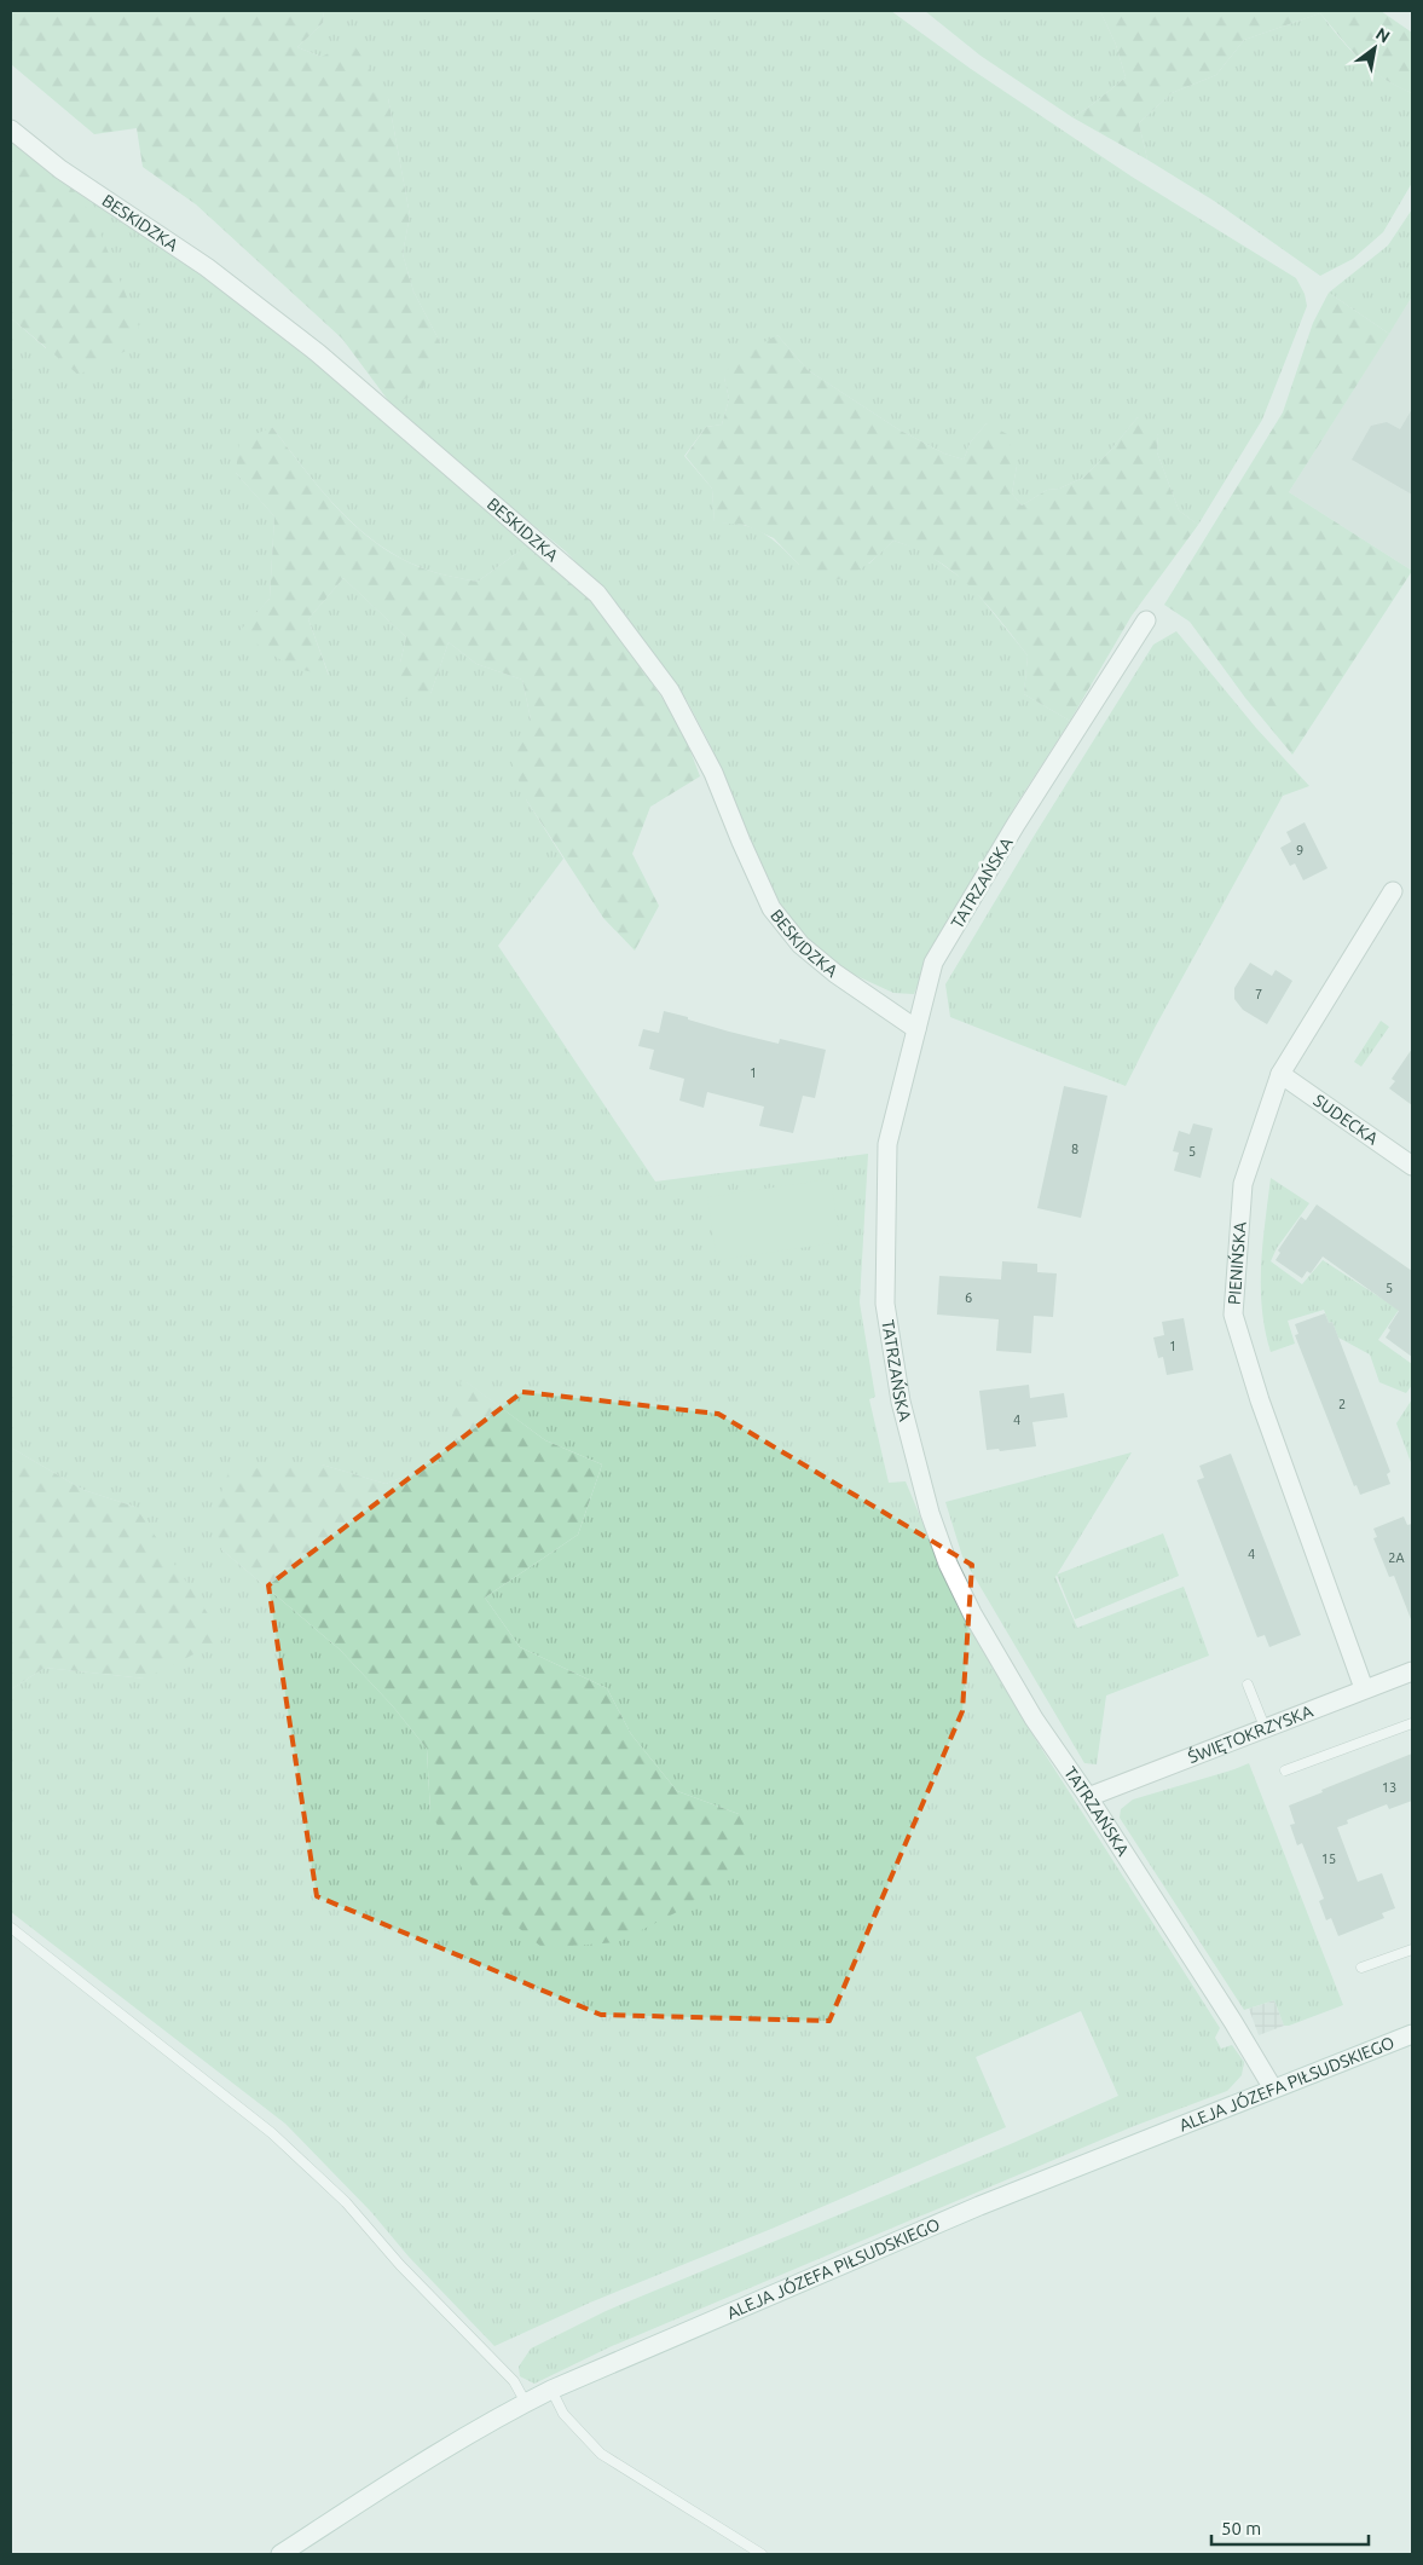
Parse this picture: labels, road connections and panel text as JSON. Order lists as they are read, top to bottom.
{
  "streets": {
    "street": [
      "BESKIDZKA",
      "TATRZAŃSKA",
      "SUDECKA",
      "PIENIŃSKA",
      "ŚWIĘTOKRZYSKA",
      "ALEJA JÓZEFA PIŁSUDSKIEGO"
    ]
  },
  "crossings": [
    ["BESKIDZKA", "TATRZAŃSKA"],
    ["TATRZAŃSKA", "ŚWIĘTOKRZYSKA"],
    ["TATRZAŃSKA", "ALEJA JÓZEFA PIŁSUDSKIEGO"],
    ["SUDECKA", "PIENIŃSKA"],
    ["PIENIŃSKA", "ŚWIĘTOKRZYSKA"]
  ],
  "house_numbers": [
    "9",
    "7",
    "1",
    "8",
    "5",
    "5",
    "6",
    "1",
    "2",
    "4",
    "4",
    "2A",
    "13",
    "15"
  ],
  "scale_bar": "50 m",
  "north": "top right"
}
